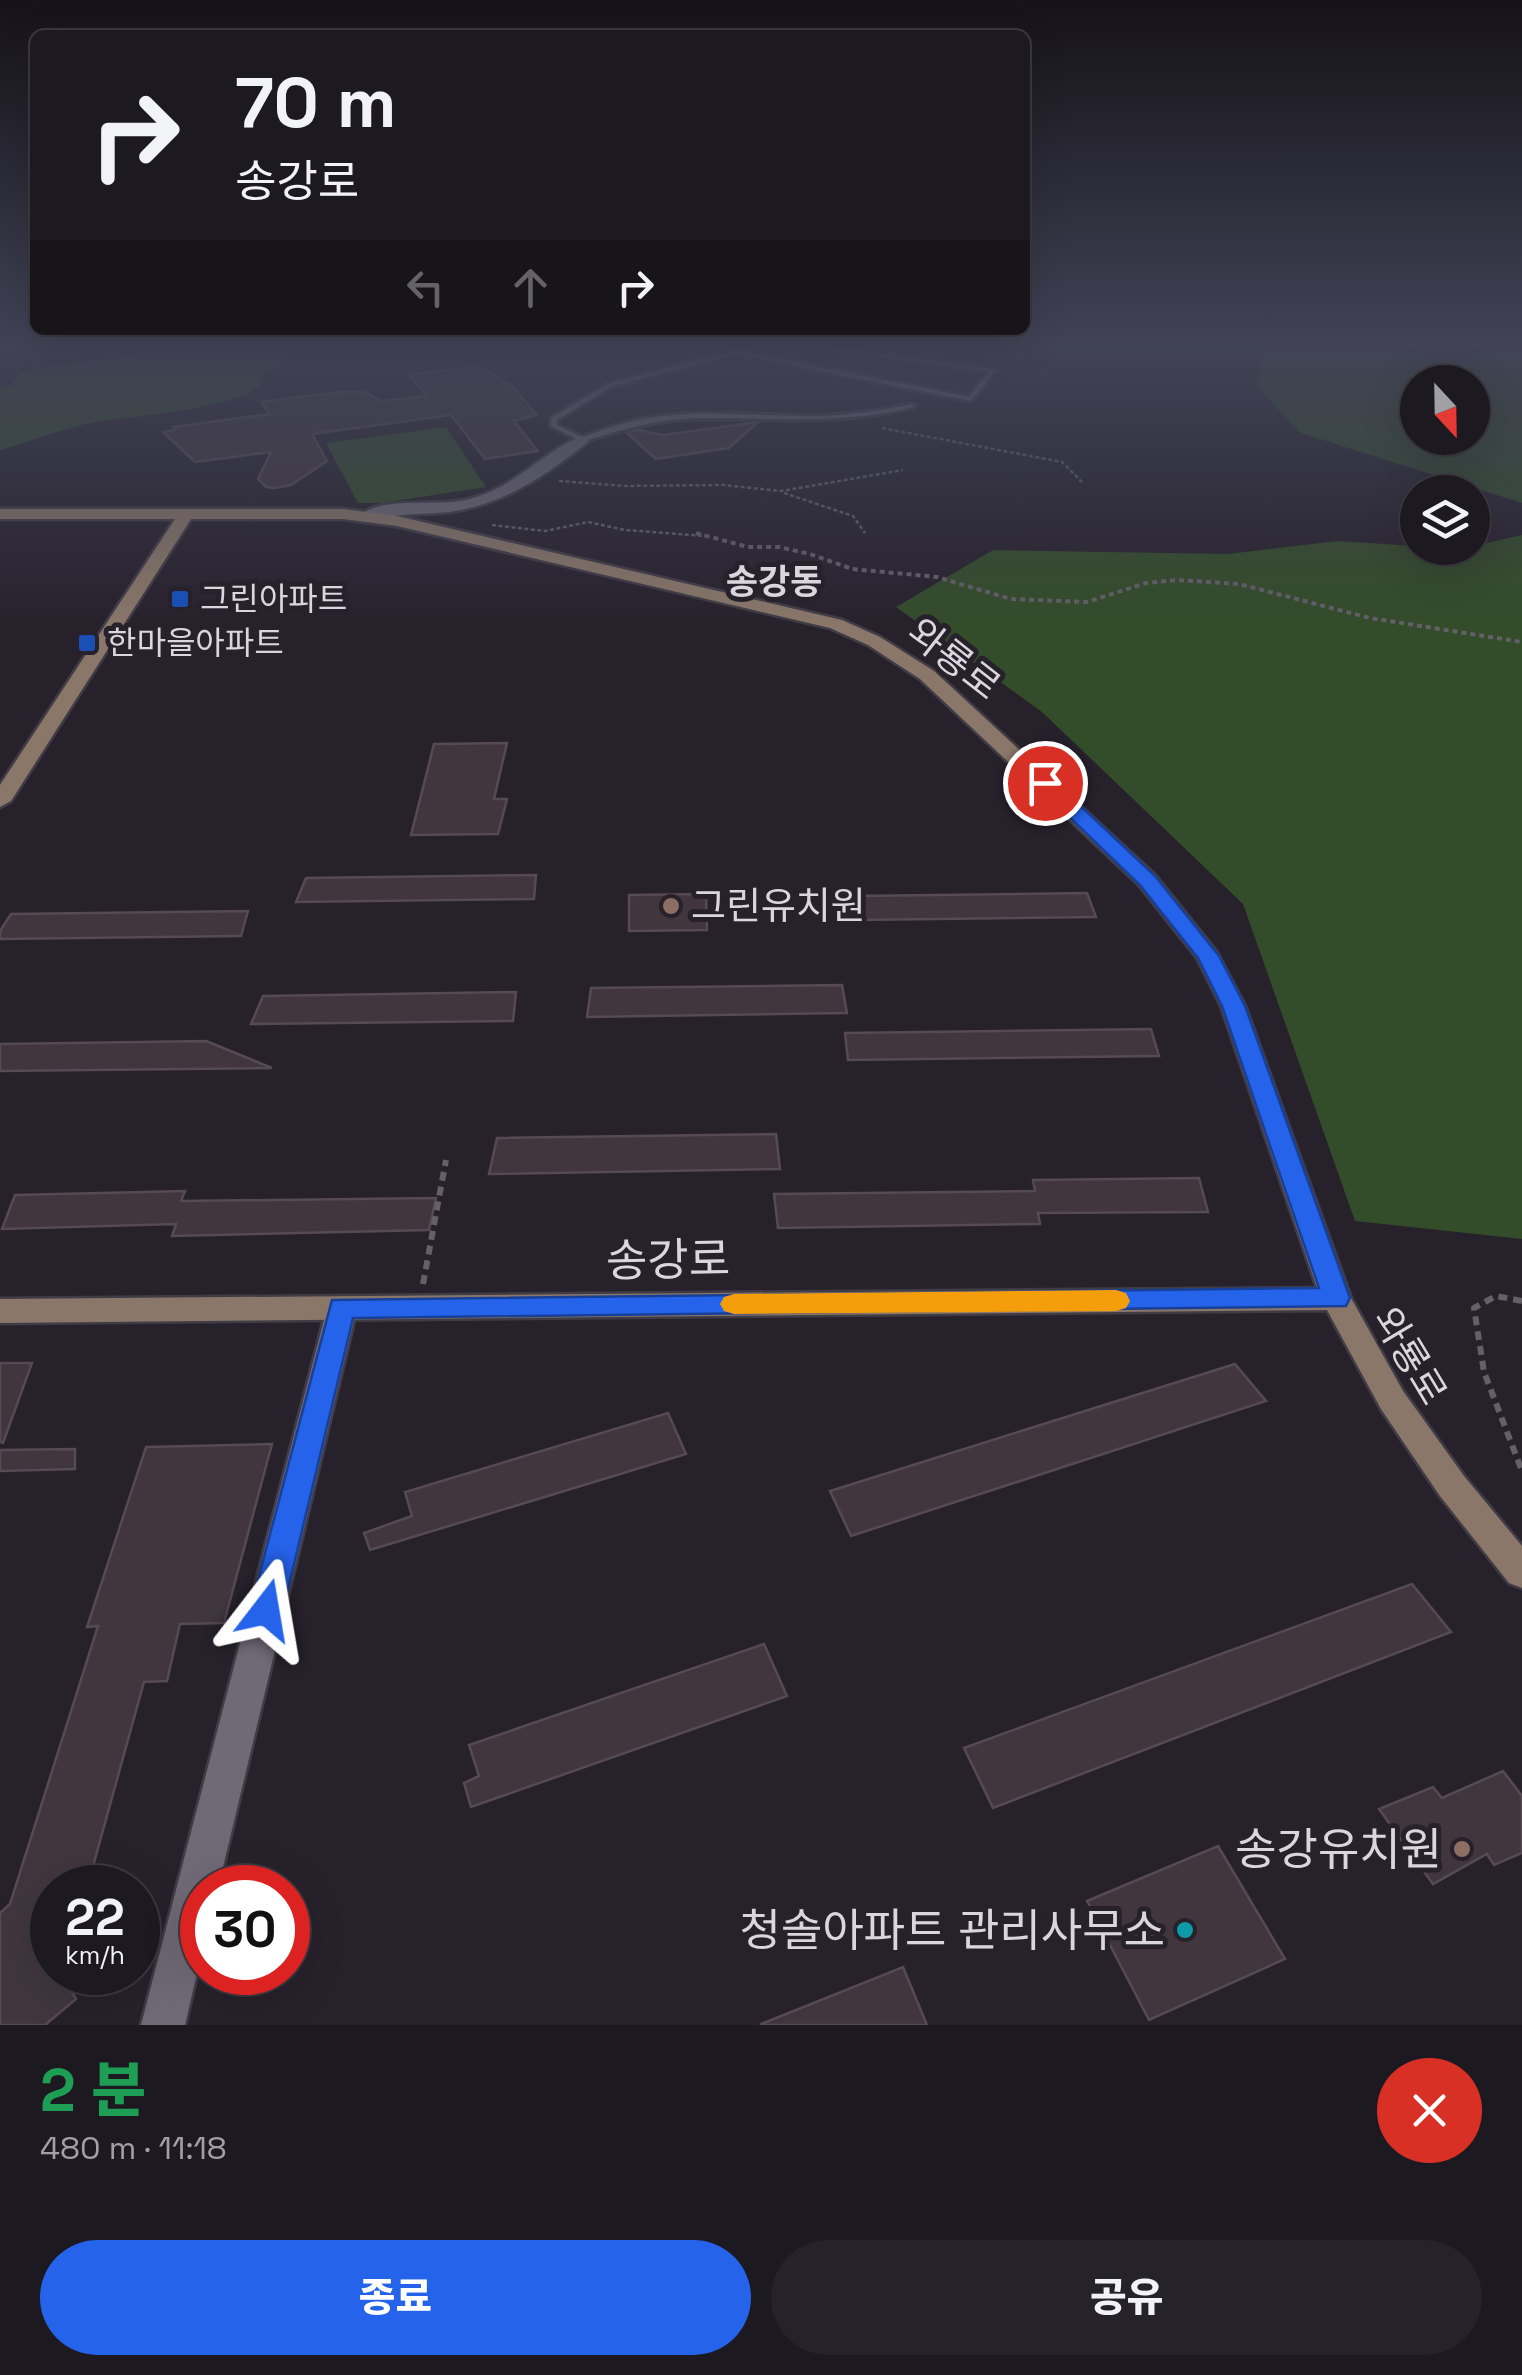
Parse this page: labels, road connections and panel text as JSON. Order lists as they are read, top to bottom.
{
  "streets": {
    "main road": ["와룡로", "송강로"]
  },
  "crossings": [
    ["와룡로", "송강로"]
  ],
  "districts": ["송강동"],
  "places": {
    "transit": ["그린아파트", "한마을아파트"],
    "other": ["그린유치원", "송강유치원", "청솔아파트 관리사무소"]
  },
  "north": "bottom",
  "page": {
    "turn": ["70 m", "송강로"],
    "speed": "22 km/h",
    "limit": "30",
    "heading": ["2 분", "480 m · 11:18"],
    "buttons": ["종료", "공유"]
  }
}
